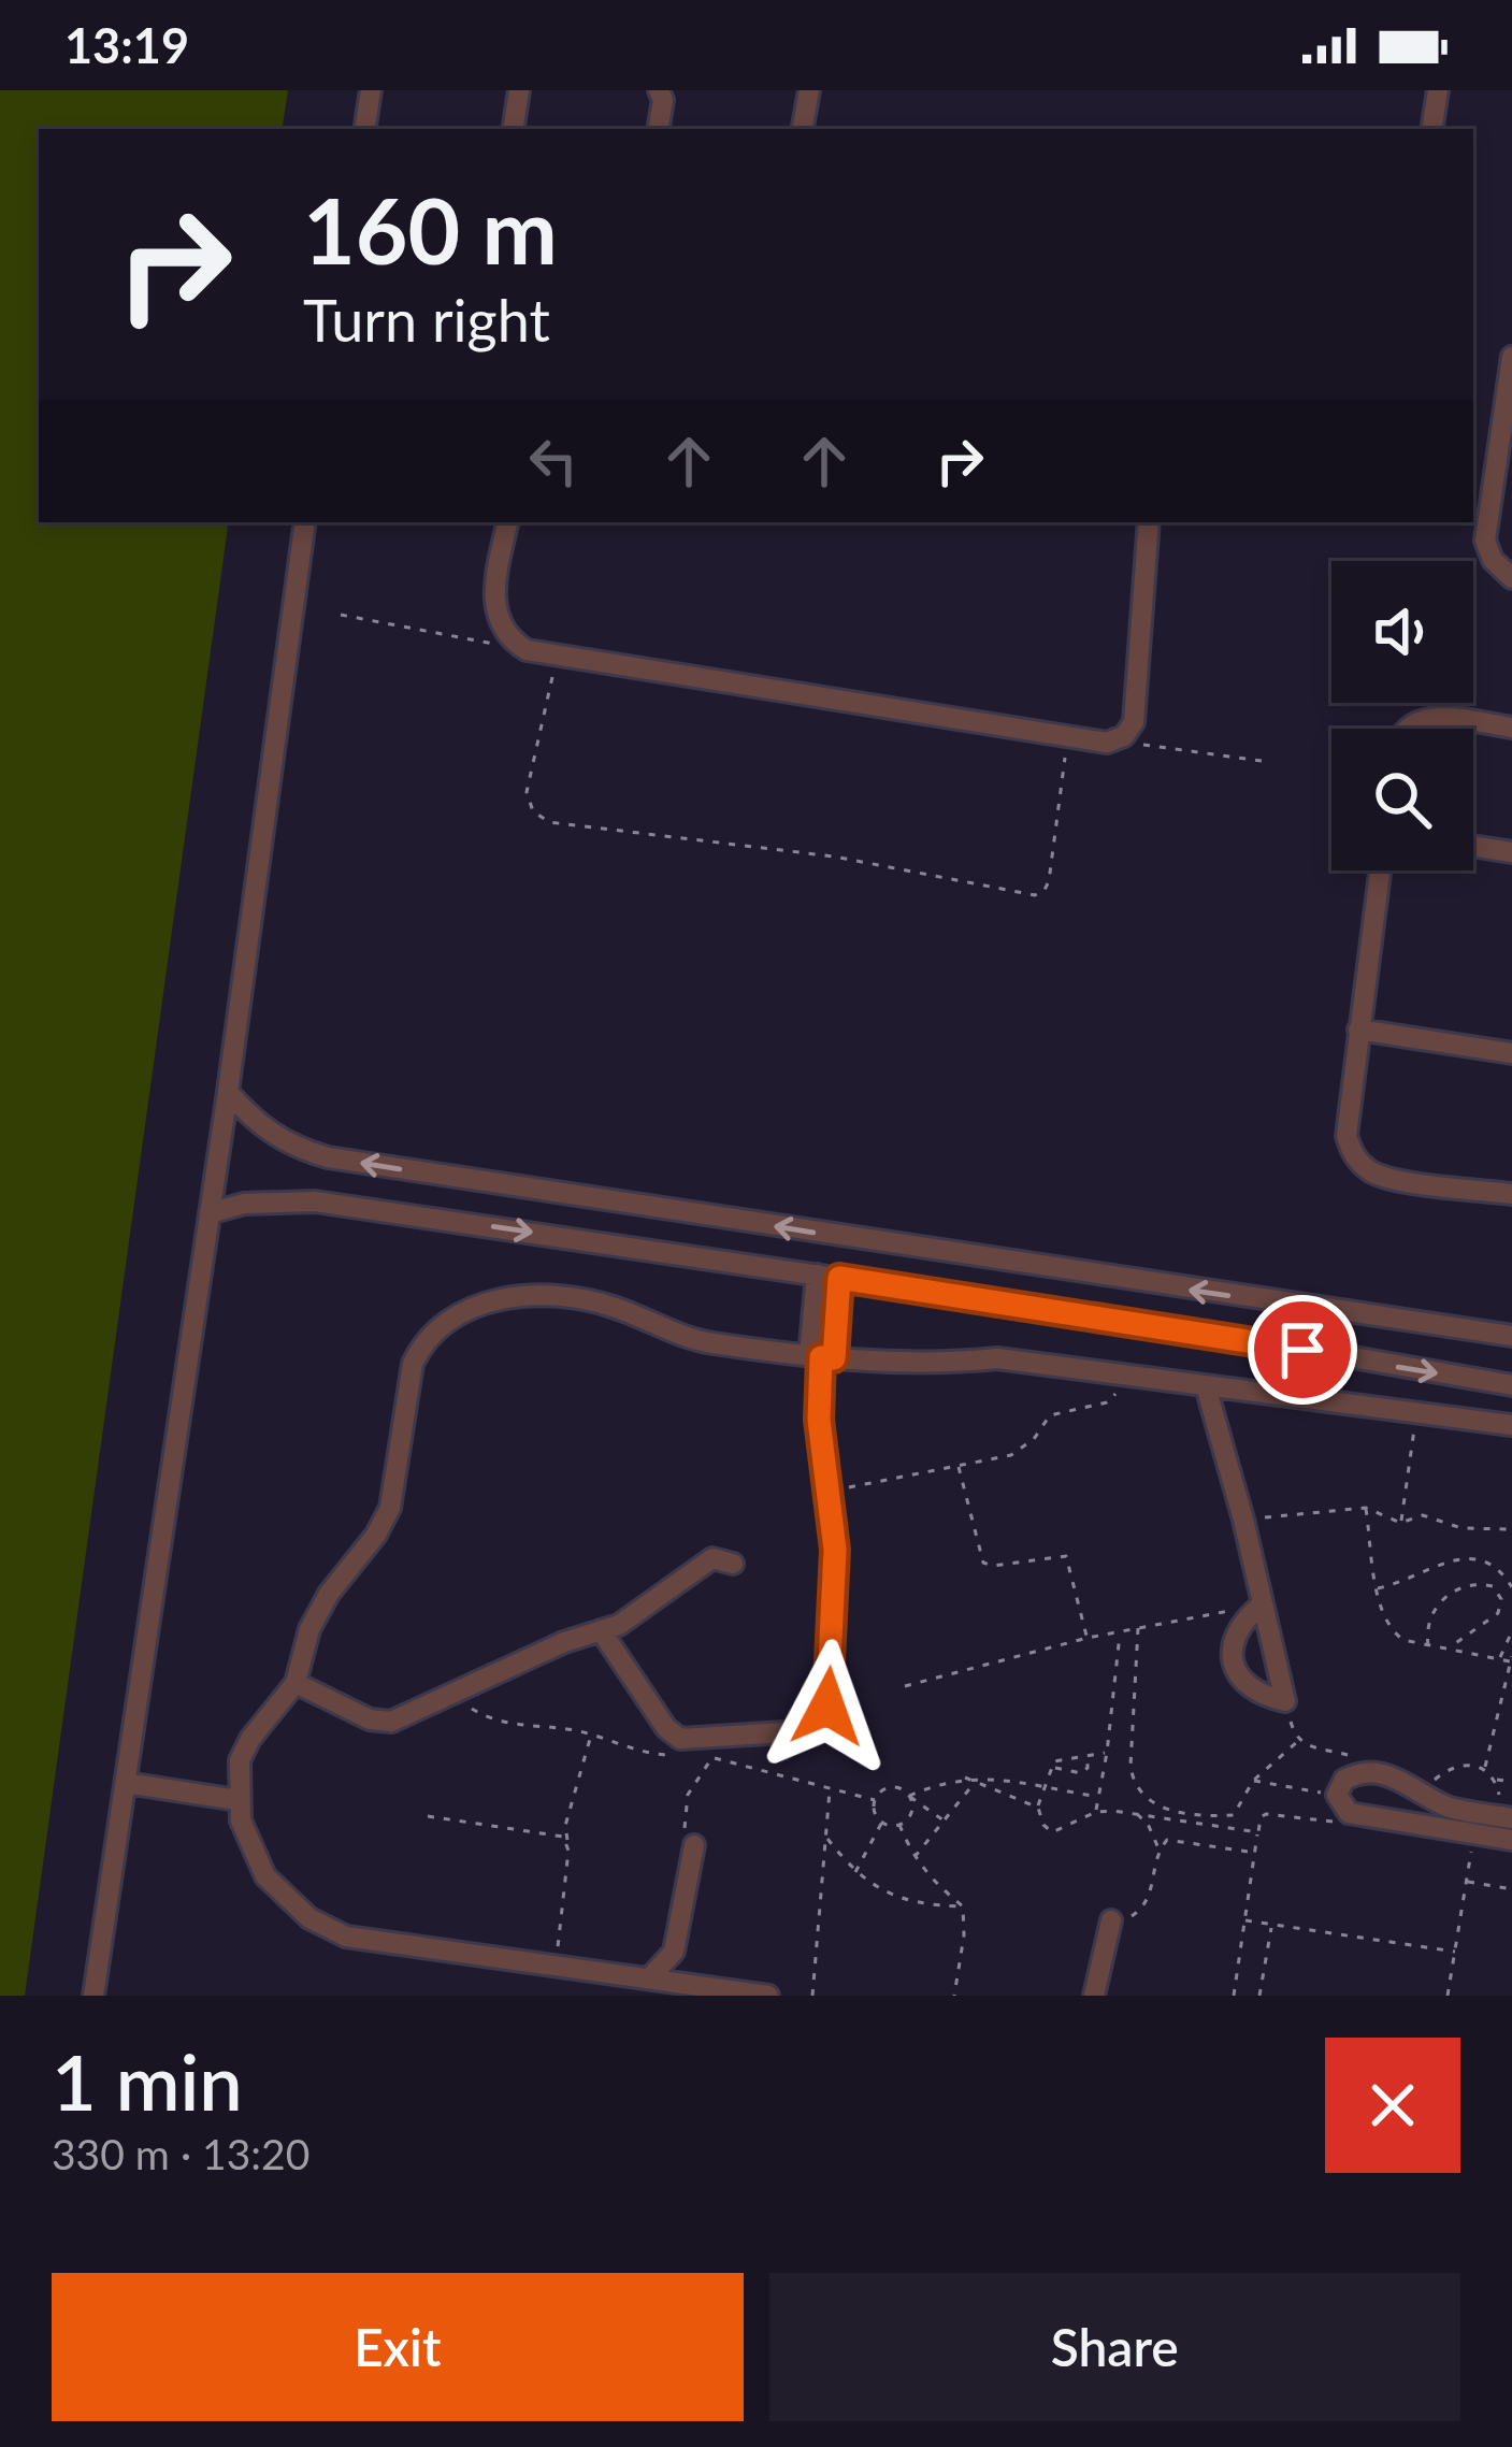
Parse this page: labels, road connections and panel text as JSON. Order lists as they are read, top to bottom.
{
  "page": {
    "status": "13:19",
    "turn": ["160 m", "Turn right"],
    "heading": ["1 min", "330 m · 13:20"],
    "buttons": ["Exit", "Share"]
  }
}
